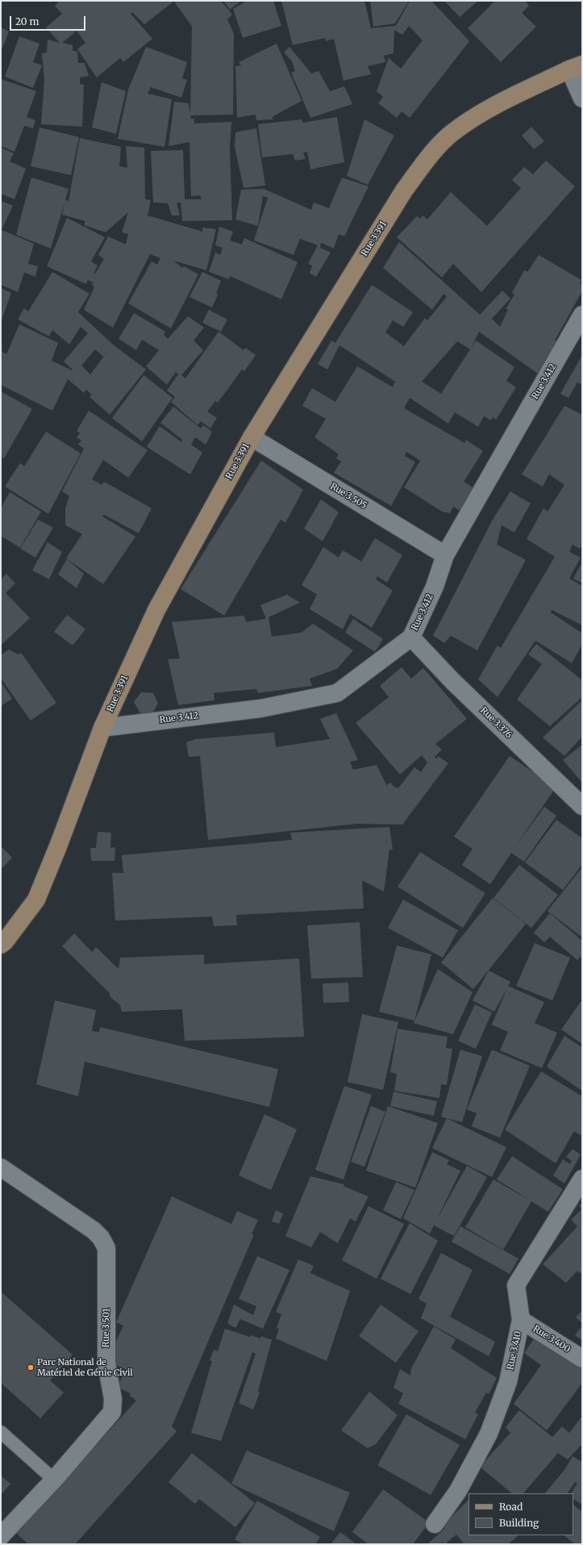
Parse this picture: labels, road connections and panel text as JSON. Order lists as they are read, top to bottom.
{
  "streets": {
    "main road": ["Rue 3.391"],
    "street": [
      "Rue 3.412",
      "Rue 3.505",
      "Rue 3.376",
      "Rue 3.501",
      "Rue 3.400",
      "Rue 3.410"
    ]
  },
  "crossings": [
    ["Rue 3.391", "Rue 3.412"],
    ["Rue 3.391", "Rue 3.505"],
    ["Rue 3.412", "Rue 3.505"],
    ["Rue 3.412", "Rue 3.376"],
    ["Rue 3.400", "Rue 3.410"]
  ],
  "places": ["Parc National de Matériel de Génie Civil"],
  "legend": ["Road", "Building"],
  "scale_bar": "20 m"
}
